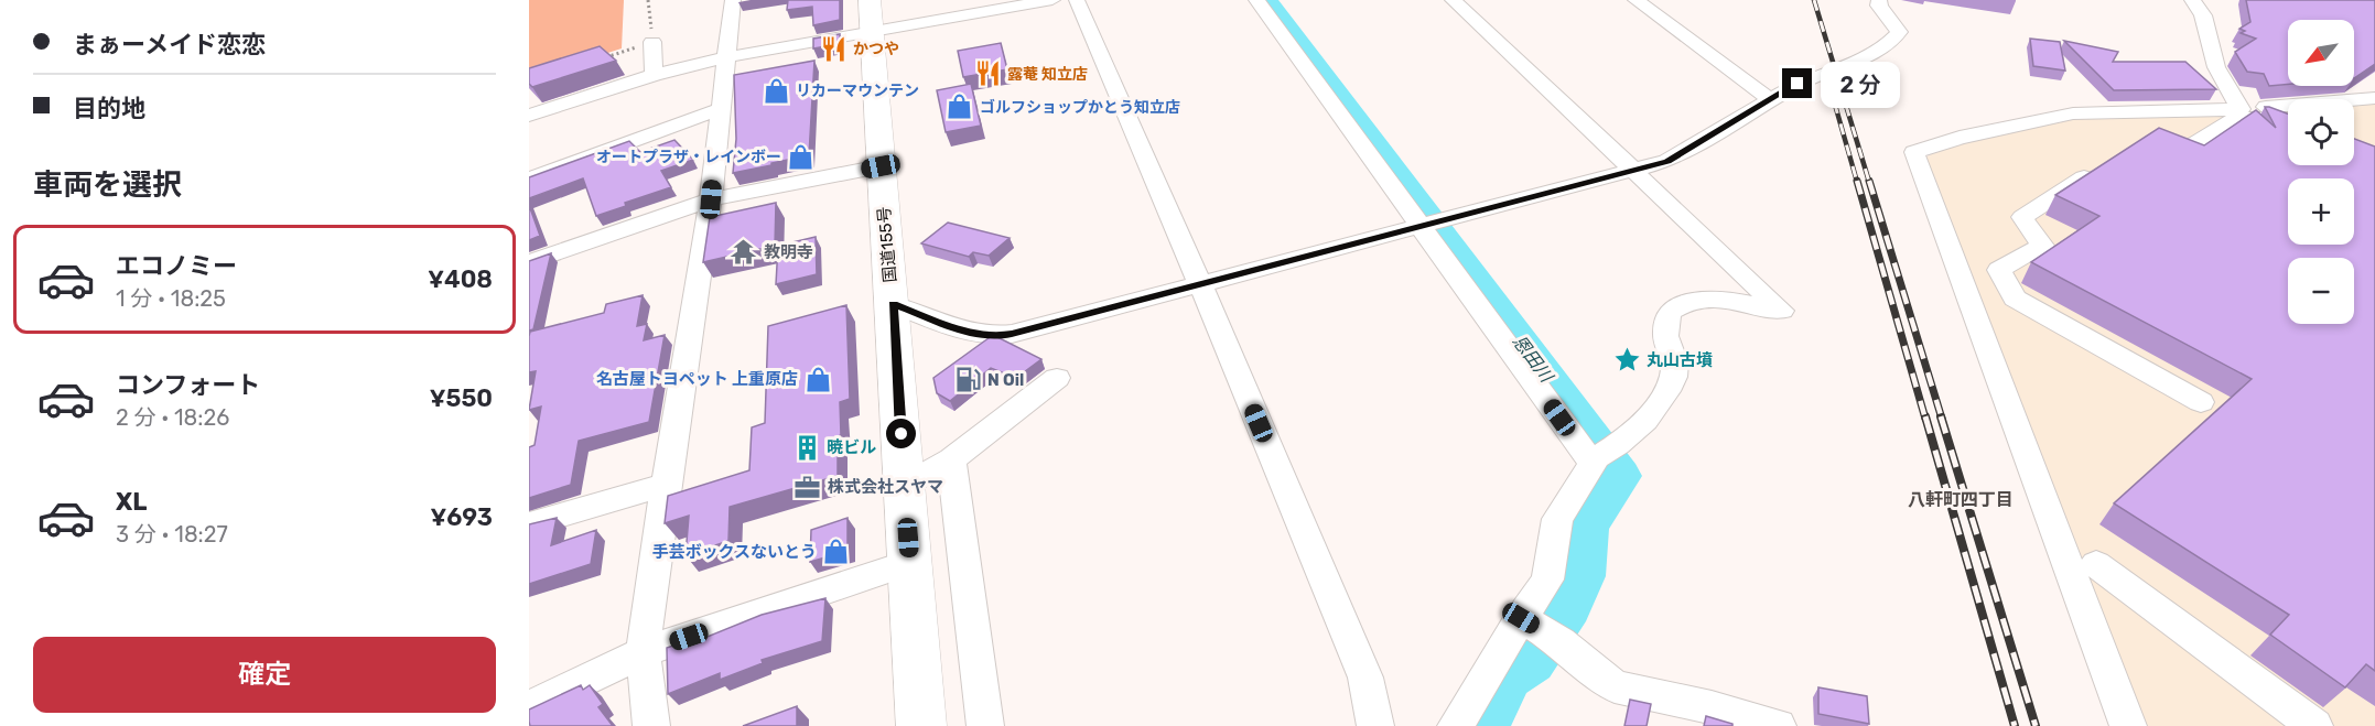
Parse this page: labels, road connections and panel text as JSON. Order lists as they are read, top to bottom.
{
  "streets": {
    "highway": ["国道155号"]
  },
  "districts": ["八軒町四丁目"],
  "water": ["恩田川"],
  "places": {
    "restaurant": ["かつや", "露菴 知立店"],
    "shop": [
      "リカーマウンテン",
      "ゴルフショップかとう知立店",
      "オートプラザ・レインボー",
      "名古屋トヨペット 上重原店",
      "手芸ボックスないとう"
    ],
    "temple": ["教明寺"],
    "place": ["丸山古墳"],
    "fuel station": ["N Oil"],
    "building": ["暁ビル"],
    "office": ["株式会社スヤマ"]
  },
  "north": "bottom left",
  "page": {
    "banner": ["まぁーメイド恋恋", "目的地"],
    "map_buttons": ["+", "−"],
    "bubble": "2 分",
    "heading": "車両を選択",
    "list": [
      {
        "name": "エコノミー",
        "note": "1 分 · 18:25",
        "value": "¥408"
      },
      {
        "name": "コンフォート",
        "note": "2 分 · 18:26",
        "value": "¥550"
      },
      {
        "name": "XL",
        "note": "3 分 · 18:27",
        "value": "¥693"
      }
    ],
    "buttons": "確定"
  }
}
